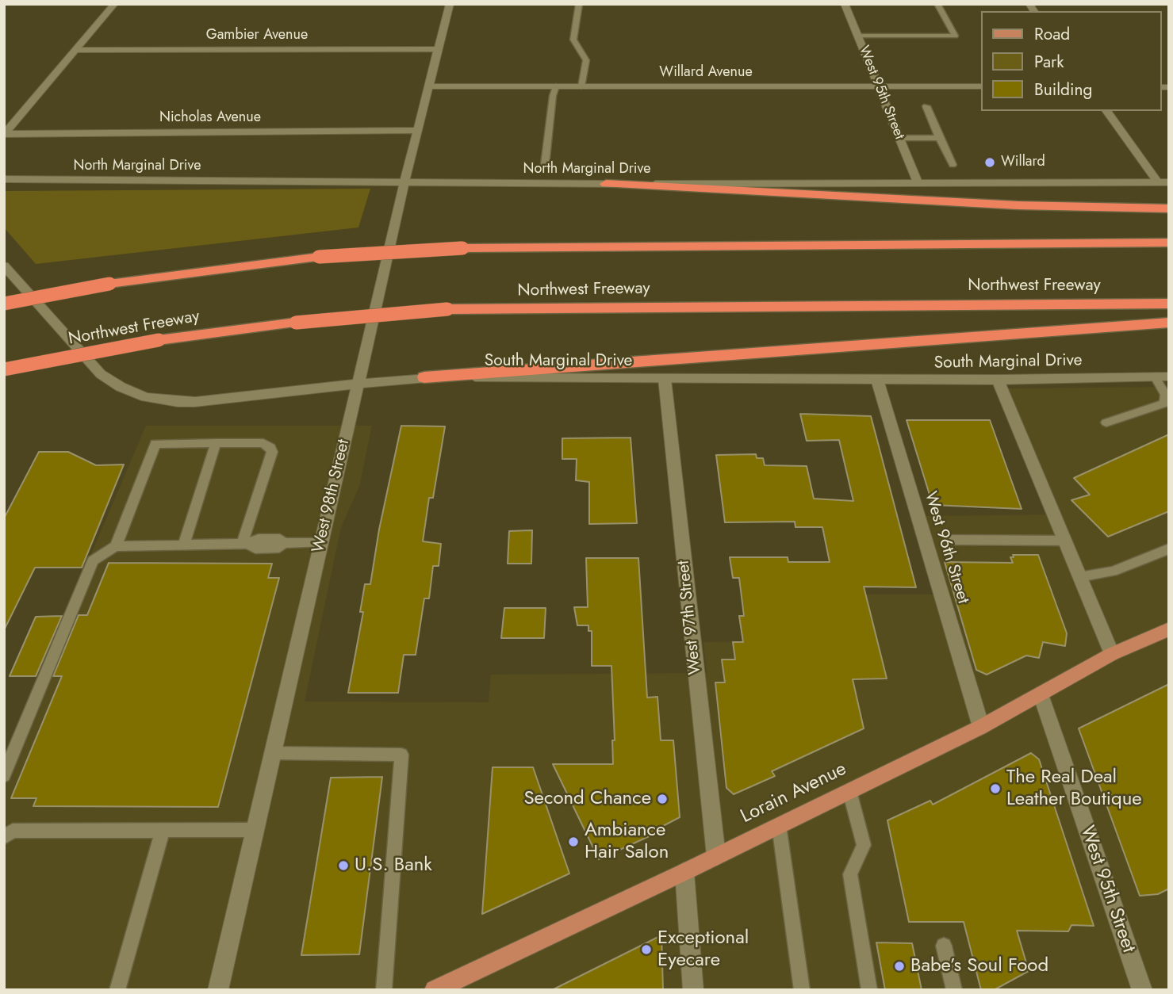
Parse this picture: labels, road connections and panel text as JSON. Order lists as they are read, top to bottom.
{
  "streets": {
    "highway": ["Northwest Freeway"],
    "main road": ["Lorain Avenue"],
    "street": [
      "Gambier Avenue",
      "Willard Avenue",
      "West 95th Street",
      "Nicholas Avenue",
      "North Marginal Drive",
      "South Marginal Drive",
      "West 98th Street",
      "West 96th Street",
      "West 97th Street"
    ]
  },
  "crossings": [
    ["Gambier Avenue", "West 98th Street"],
    ["Willard Avenue", "West 95th Street"],
    ["Willard Avenue", "West 98th Street"],
    ["West 95th Street", "North Marginal Drive"],
    ["West 95th Street", "Lorain Avenue"],
    ["Nicholas Avenue", "West 98th Street"],
    ["North Marginal Drive", "West 98th Street"],
    ["South Marginal Drive", "West 98th Street"],
    ["South Marginal Drive", "West 96th Street"],
    ["South Marginal Drive", "West 97th Street"],
    ["West 96th Street", "Lorain Avenue"],
    ["West 97th Street", "Lorain Avenue"]
  ],
  "places": [
    "Willard",
    "The Real Deal Leather Boutique",
    "Second Chance",
    "Ambiance Hair Salon",
    "U.S. Bank",
    "Exceptional Eyecare",
    "Babe’s Soul Food"
  ],
  "legend": ["Road", "Park", "Building"]
}
